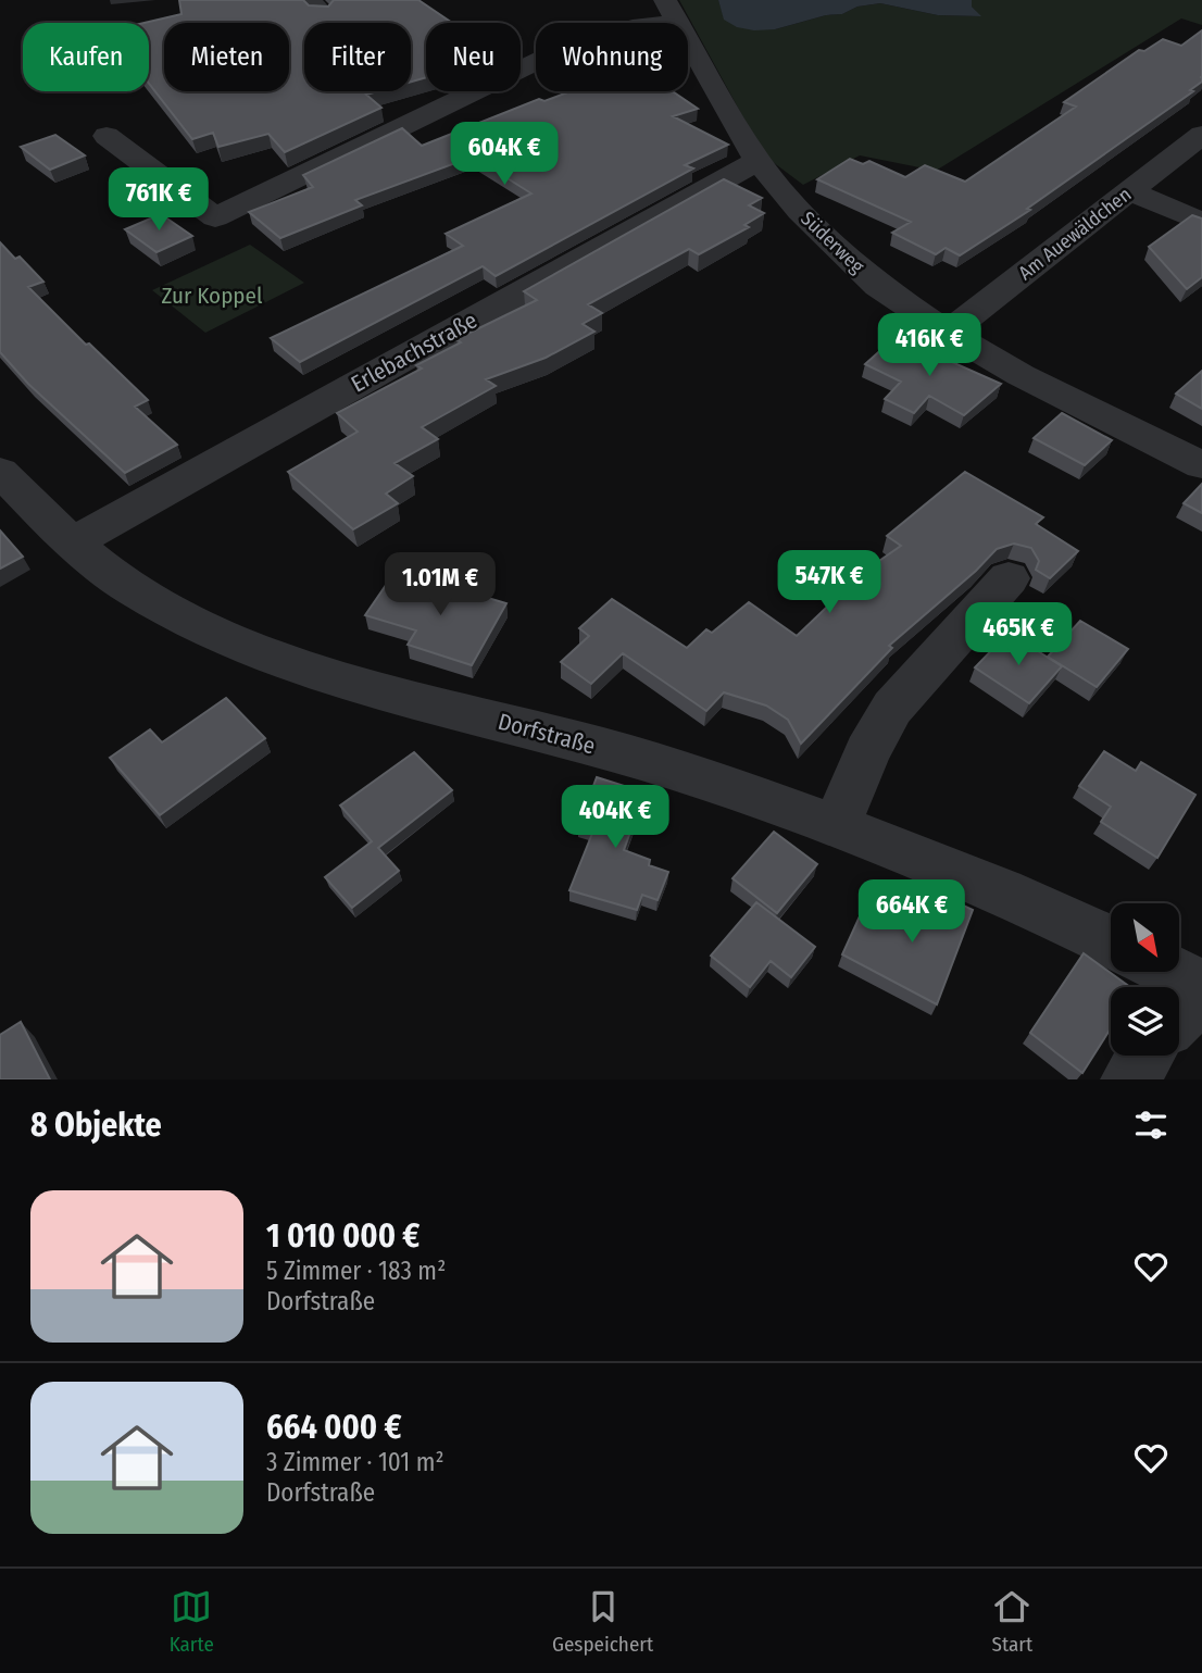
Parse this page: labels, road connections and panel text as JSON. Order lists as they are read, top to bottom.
{
  "streets": {
    "street": [
      "Am Auewäldchen",
      "Süderweg",
      "Erlebachstraße",
      "Dorfstraße"
    ]
  },
  "crossings": [
    ["Am Auewäldchen", "Süderweg"],
    ["Süderweg", "Erlebachstraße"],
    ["Erlebachstraße", "Dorfstraße"]
  ],
  "parks": ["Zur Koppel"],
  "north": "bottom right",
  "page": {
    "chip": [
      "Kaufen",
      "Mieten",
      "Filter",
      "Neu",
      "Wohnung"
    ],
    "price": [
      "604K €",
      "761K €",
      "416K €",
      "547K €",
      "1.01M €",
      "465K €",
      "404K €",
      "664K €"
    ],
    "heading": "8 Objekte",
    "list": [
      {
        "name": "1 010 000 €",
        "note": "5 Zimmer · 183 m² · Dorfstraße"
      },
      {
        "name": "664 000 €",
        "note": "3 Zimmer · 101 m² · Dorfstraße"
      }
    ],
    "tabs": ["Karte", "Gespeichert", "Start"]
  }
}
